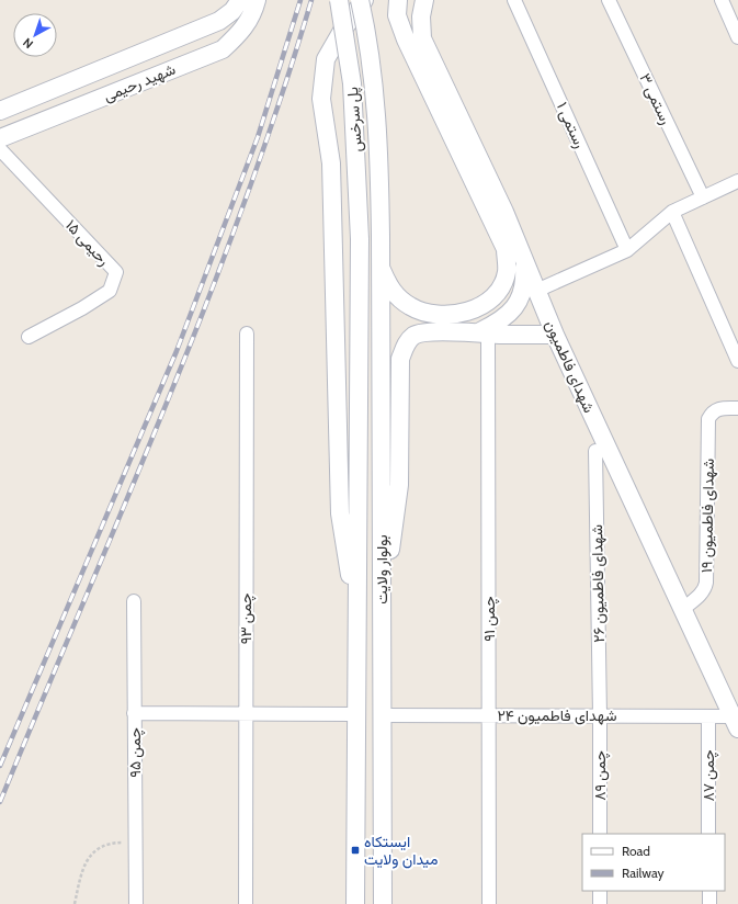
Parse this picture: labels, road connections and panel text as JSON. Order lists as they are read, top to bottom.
{
  "streets": {
    "main road": [
      "شهید رحیمی",
      "پل سرخس",
      "شهدای فاطمیون",
      "بولوار ولایت"
    ],
    "street": [
      "رستمی ۳",
      "رستمی ۱",
      "رحیمی ۱۵",
      "شهدای فاطمیون ۱۹",
      "شهدای فاطمیون ۲۶",
      "چمن ۹۳",
      "چمن ۹۱",
      "شهدای فاطمیون ۲۴",
      "چمن ۹۵",
      "چمن ۸۹",
      "چمن ۸۷"
    ]
  },
  "crossings": [
    ["پل سرخس", "بولوار ولایت"],
    ["شهدای فاطمیون", "شهدای فاطمیون ۱۹"],
    ["شهدای فاطمیون", "شهدای فاطمیون ۲۴"],
    ["بولوار ولایت", "شهدای فاطمیون ۲۴"],
    ["شهدای فاطمیون ۲۶", "شهدای فاطمیون ۲۴"],
    ["شهدای فاطمیون ۲۶", "چمن ۸۹"],
    ["چمن ۹۱", "شهدای فاطمیون ۲۴"],
    ["شهدای فاطمیون ۲۴", "چمن ۸۹"],
    ["شهدای فاطمیون ۲۴", "چمن ۸۷"]
  ],
  "places": {
    "transit": ["ایستکاه میدان ولایت"]
  },
  "legend": ["Road", "Railway"],
  "north": "bottom left"
}
